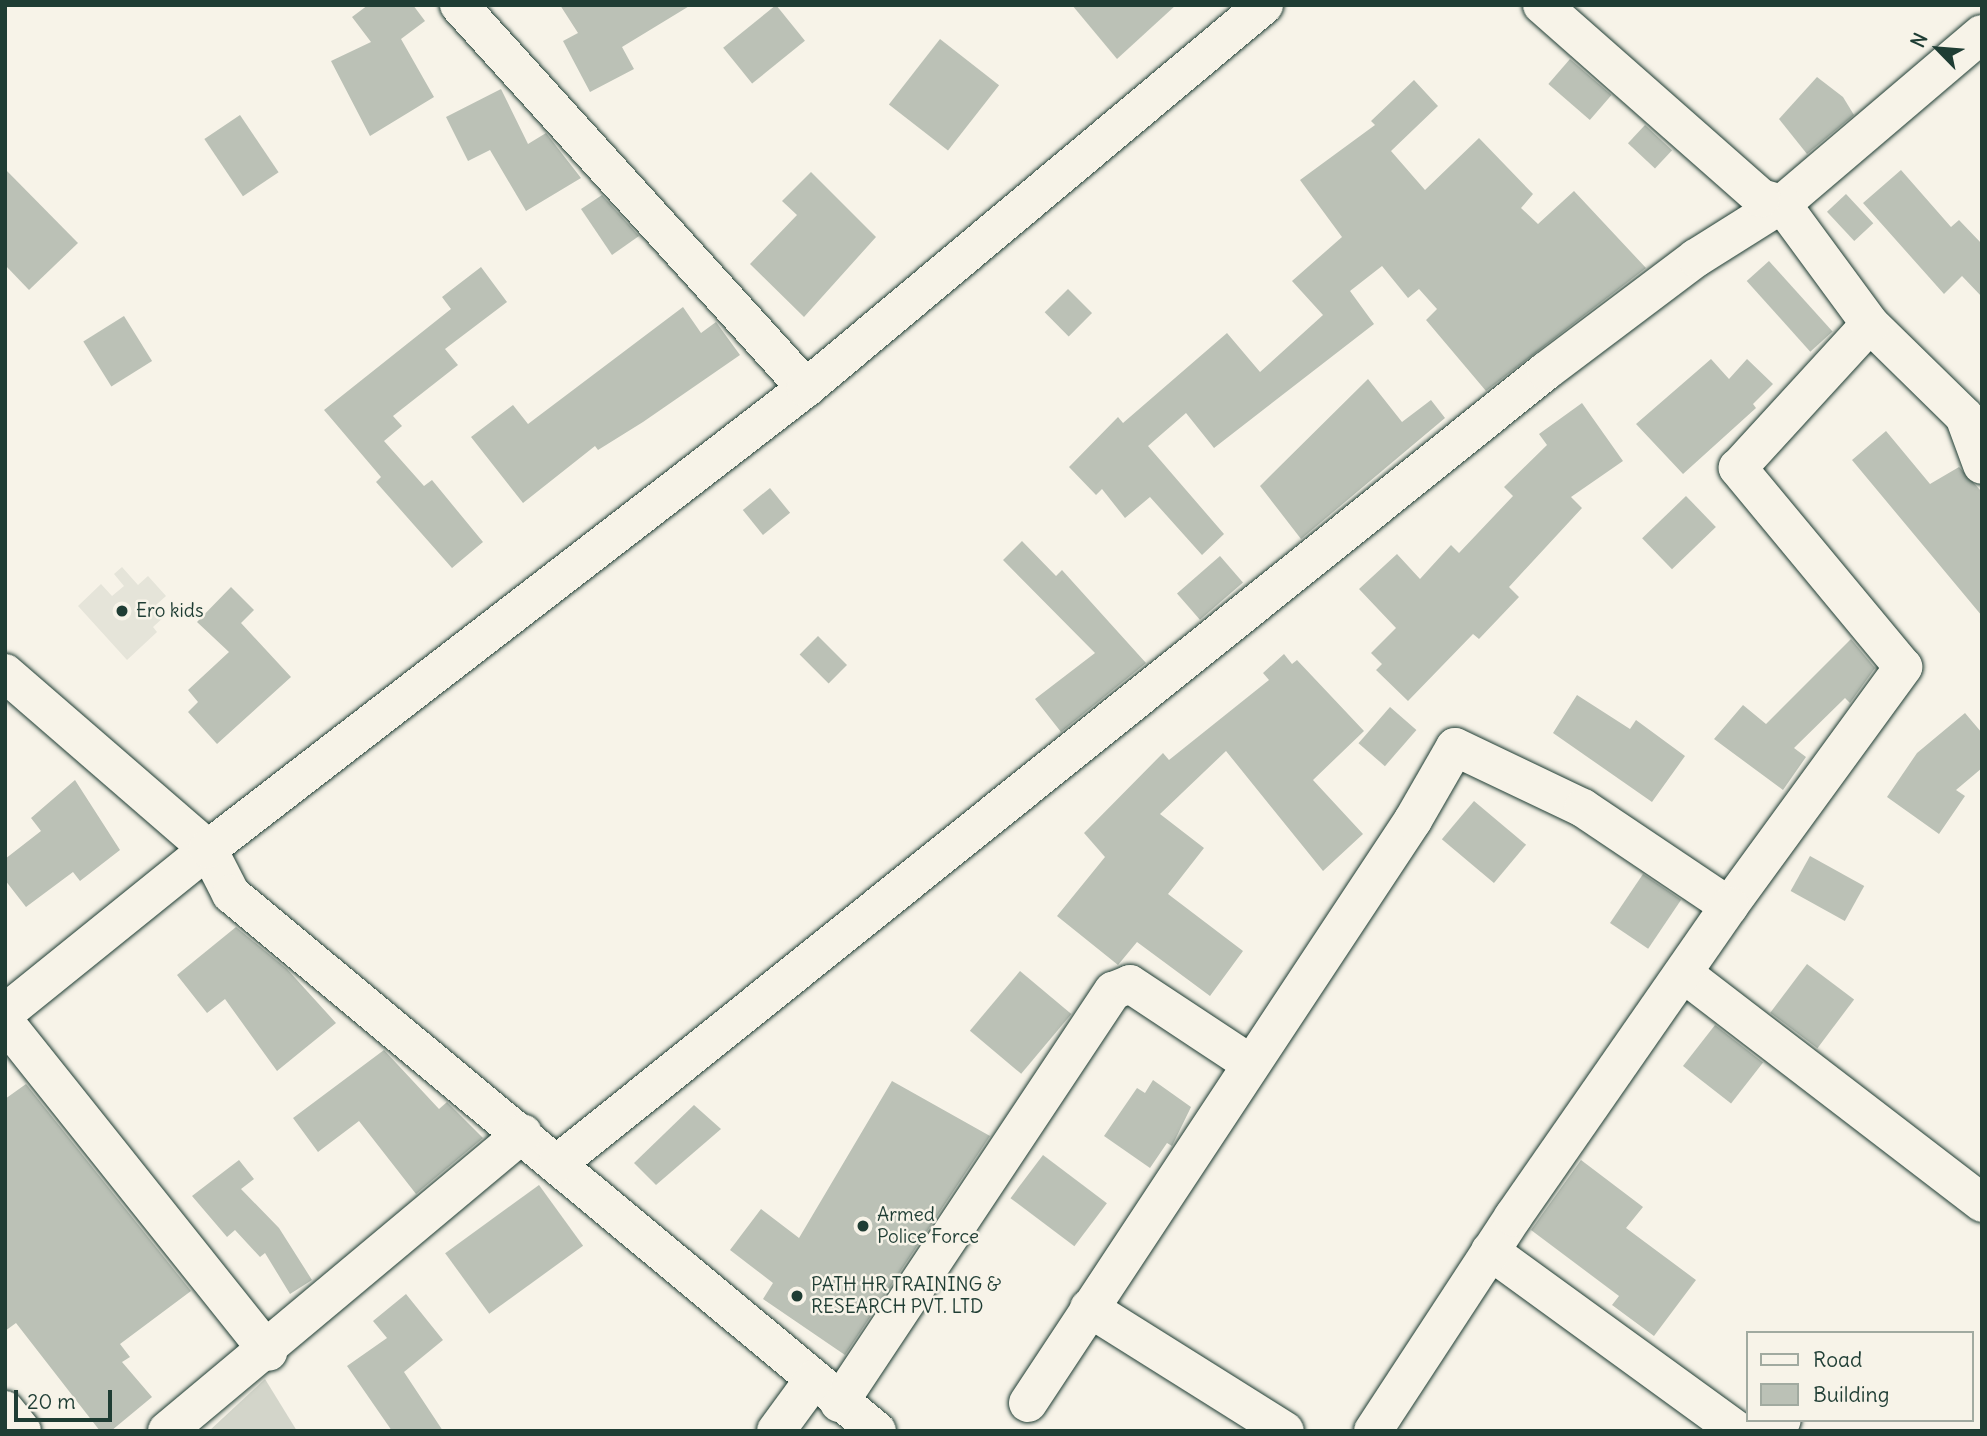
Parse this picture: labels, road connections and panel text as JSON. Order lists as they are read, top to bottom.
{
  "places": ["Ero kids", "Armed Police Force", "PATH HR TRAINING & RESEARCH PVT. LTD"],
  "legend": ["Road", "Building"],
  "scale_bar": "20 m",
  "north": "top left"
}
